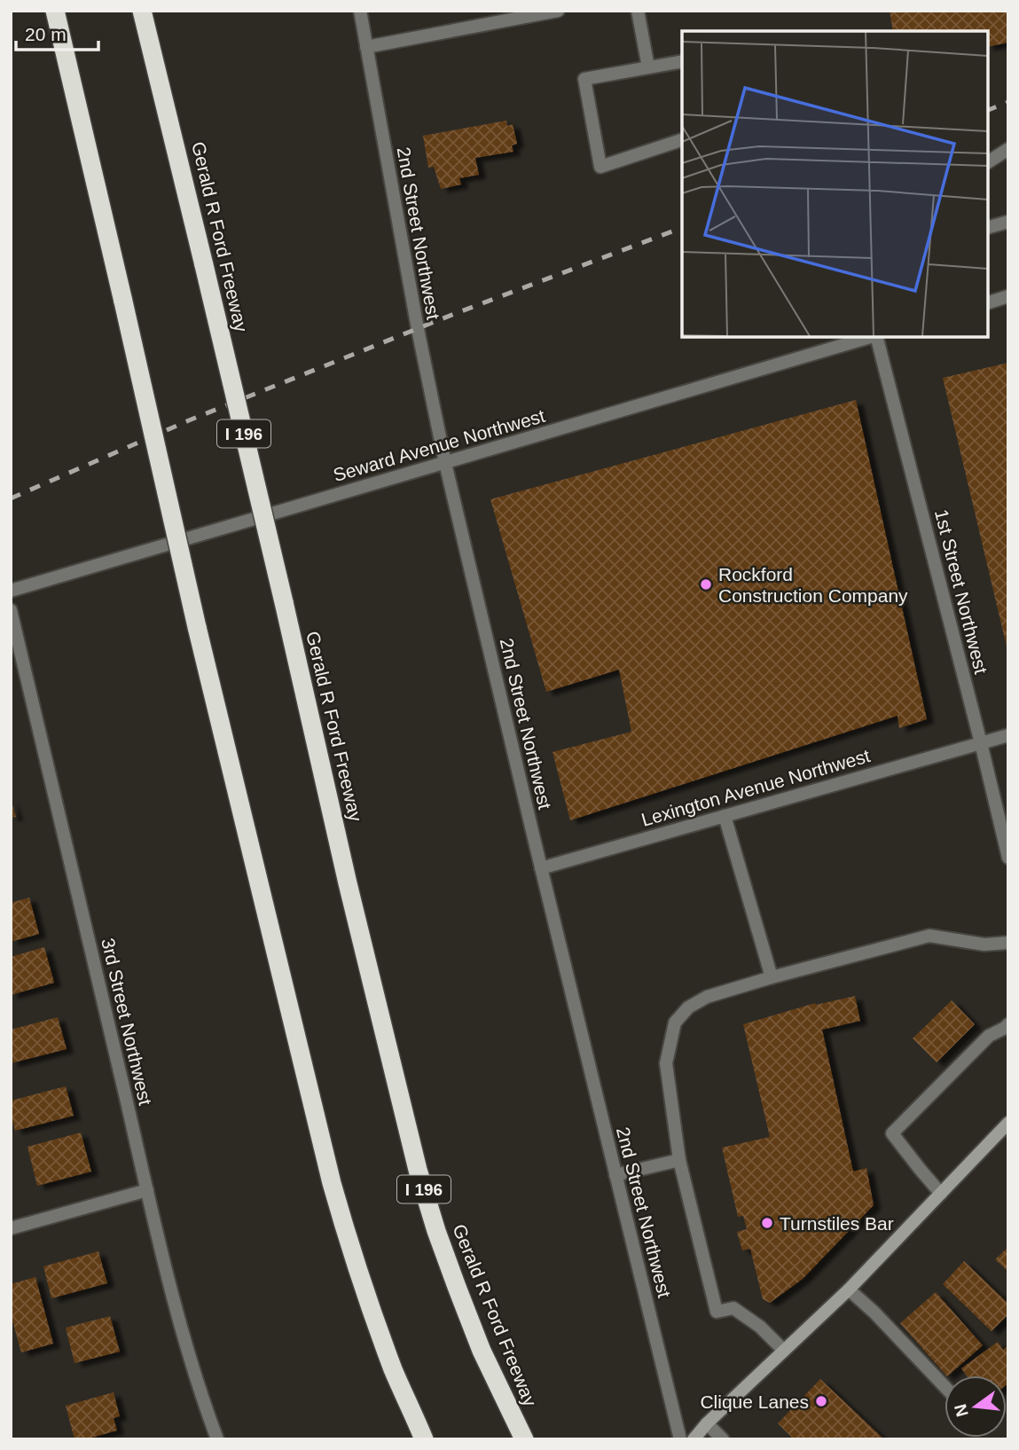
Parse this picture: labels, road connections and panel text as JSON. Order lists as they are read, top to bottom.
{
  "streets": {
    "highway": ["Gerald R Ford Freeway", "I 196"],
    "street": [
      "2nd Street Northwest",
      "Seward Avenue Northwest",
      "1st Street Northwest",
      "Lexington Avenue Northwest",
      "3rd Street Northwest"
    ]
  },
  "crossings": [
    ["2nd Street Northwest", "Seward Avenue Northwest"],
    ["2nd Street Northwest", "Lexington Avenue Northwest"],
    ["1st Street Northwest", "Lexington Avenue Northwest"]
  ],
  "places": ["Rockford Construction Company", "Turnstiles Bar", "Clique Lanes"],
  "scale_bar": "20 m",
  "north": "left"
}
